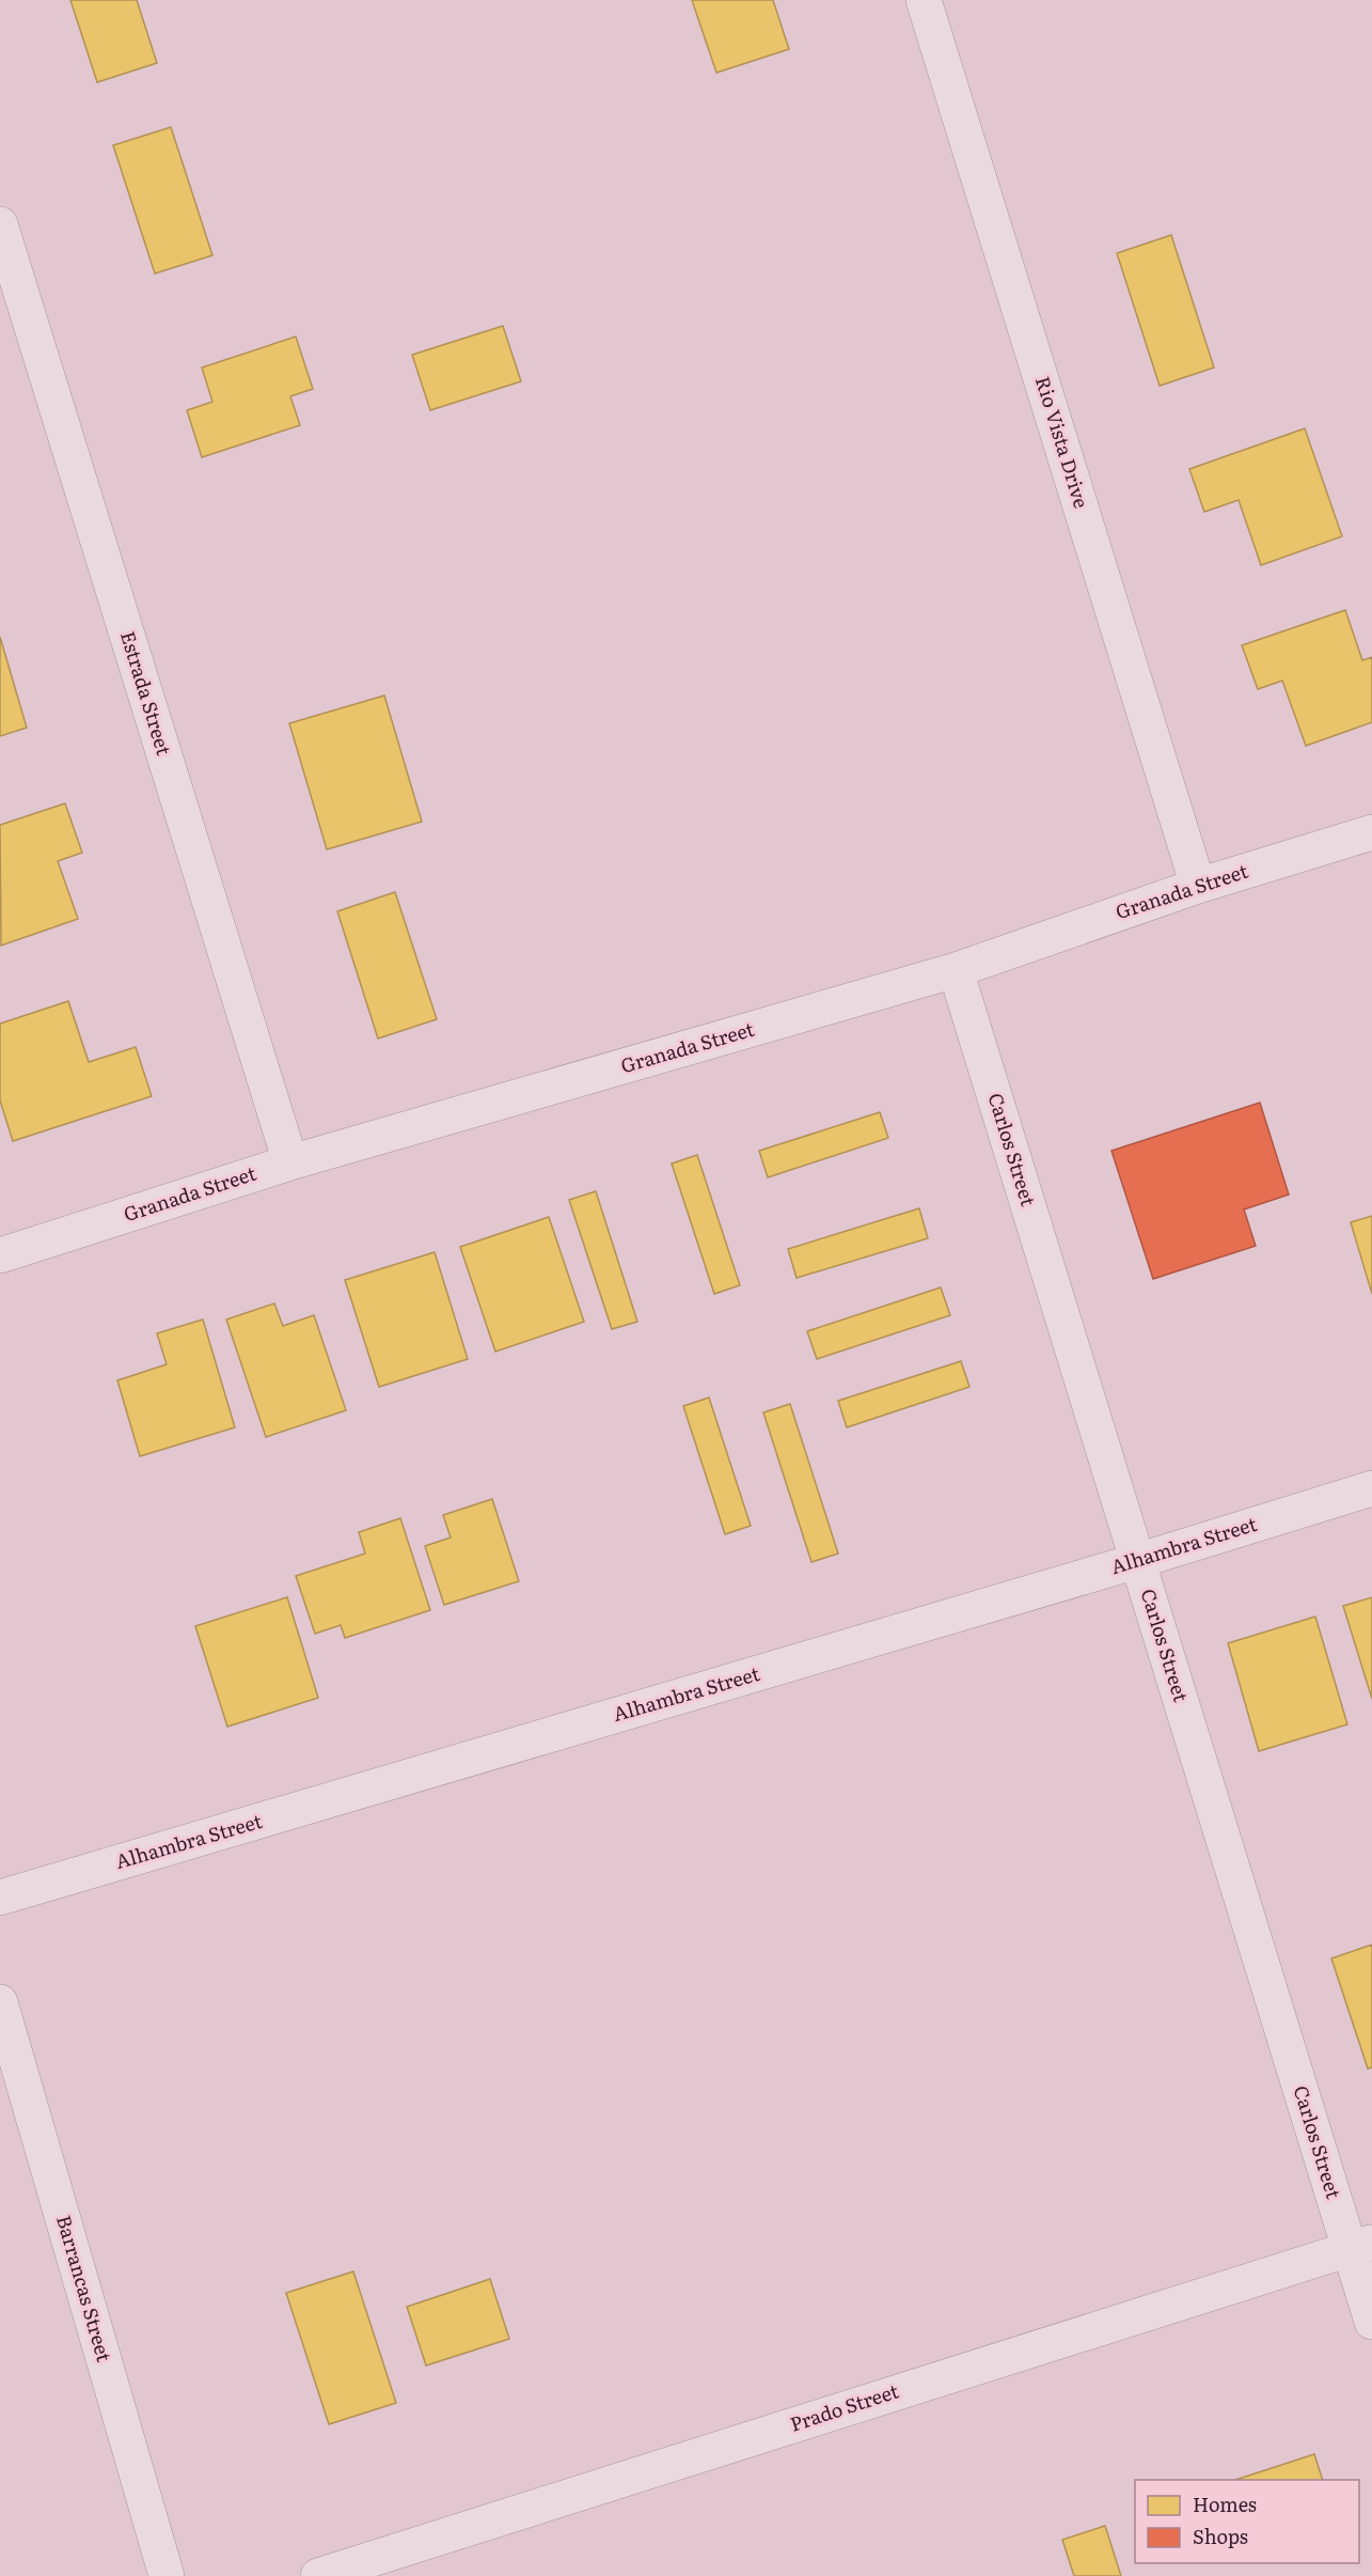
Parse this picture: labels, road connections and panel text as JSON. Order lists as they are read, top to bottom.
{
  "streets": {
    "street": [
      "Rio Vista Drive",
      "Estrada Street",
      "Granada Street",
      "Carlos Street",
      "Alhambra Street",
      "Barrancas Street",
      "Prado Street"
    ]
  },
  "crossings": [
    ["Rio Vista Drive", "Granada Street"],
    ["Estrada Street", "Granada Street"],
    ["Granada Street", "Carlos Street"],
    ["Carlos Street", "Alhambra Street"],
    ["Carlos Street", "Prado Street"]
  ],
  "legend": ["Homes", "Shops"]
}
